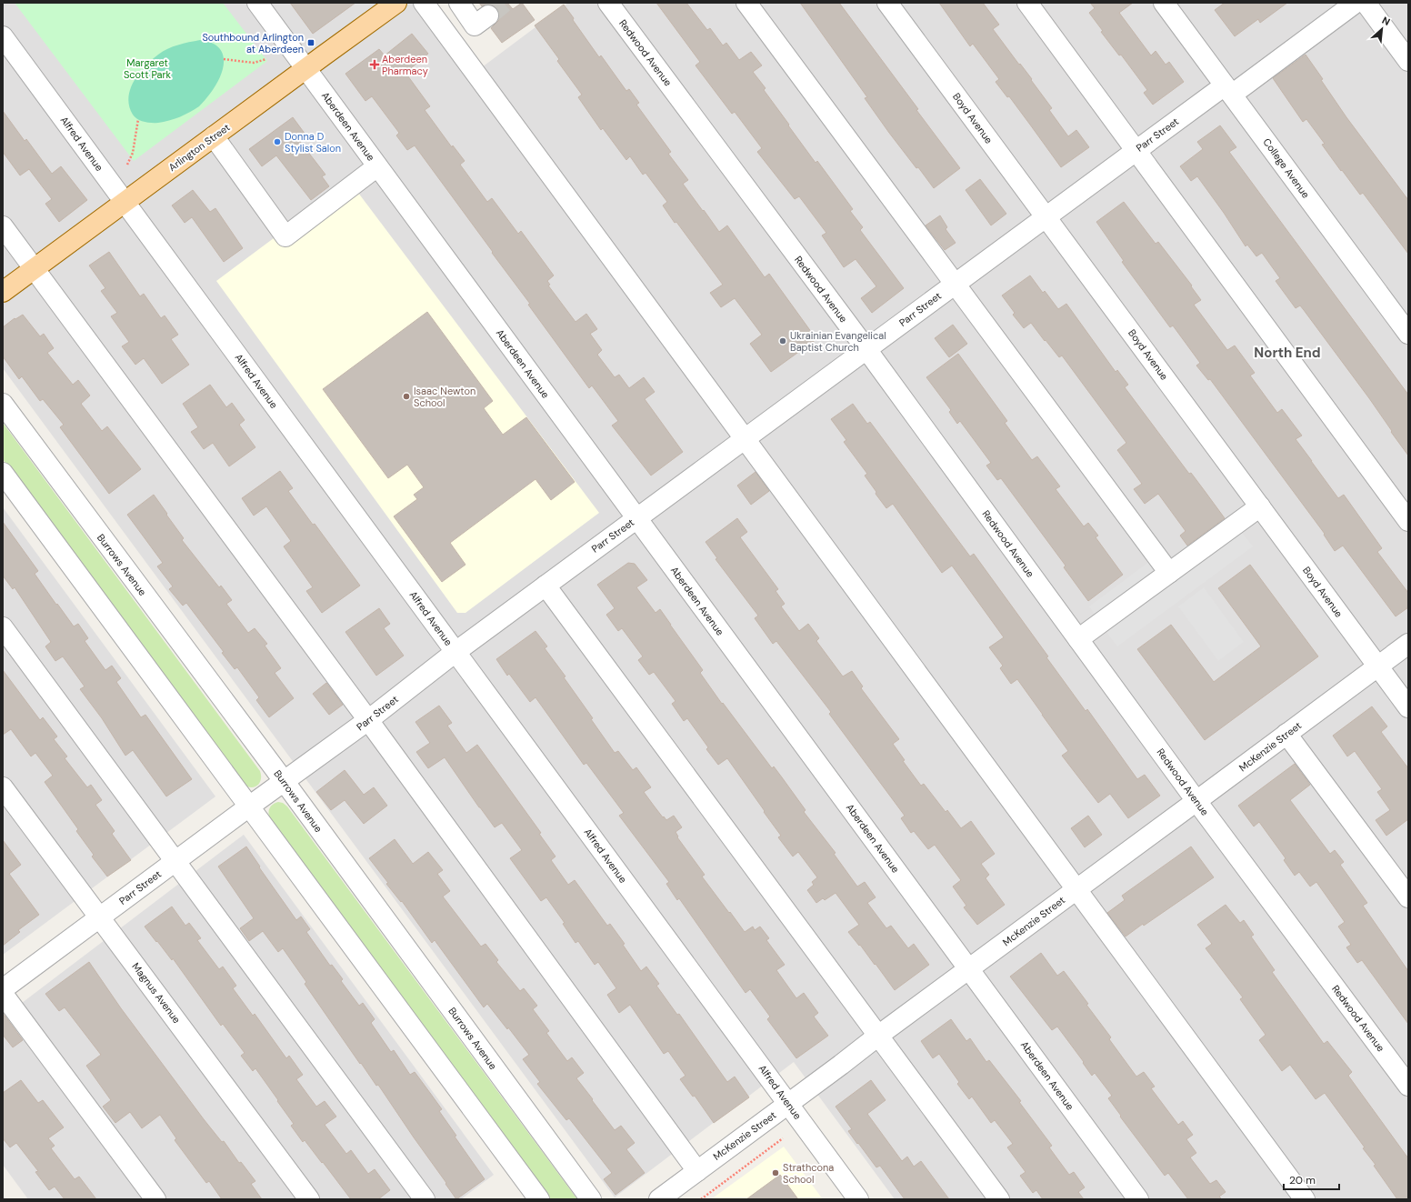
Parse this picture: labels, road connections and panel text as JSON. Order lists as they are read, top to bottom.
{
  "streets": {
    "main road": ["Arlington Street"],
    "street": [
      "Redwood Avenue",
      "Boyd Avenue",
      "Aberdeen Avenue",
      "Parr Street",
      "Alfred Avenue",
      "College Avenue",
      "Burrows Avenue",
      "McKenzie Street",
      "Magnus Avenue"
    ]
  },
  "crossings": [
    ["Redwood Avenue", "Parr Street"],
    ["Redwood Avenue", "McKenzie Street"],
    ["Boyd Avenue", "Parr Street"],
    ["Boyd Avenue", "McKenzie Street"],
    ["Aberdeen Avenue", "Parr Street"],
    ["Aberdeen Avenue", "Arlington Street"],
    ["Aberdeen Avenue", "McKenzie Street"],
    ["Parr Street", "Alfred Avenue"],
    ["Parr Street", "College Avenue"],
    ["Parr Street", "Burrows Avenue"],
    ["Parr Street", "Magnus Avenue"],
    ["Alfred Avenue", "Arlington Street"],
    ["Alfred Avenue", "McKenzie Street"]
  ],
  "districts": ["North End"],
  "parks": ["Margaret Scott Park"],
  "places": {
    "transit": ["Southbound Arlington at Aberdeen"],
    "health": ["Aberdeen Pharmacy"],
    "other": [
      "Donna D Stylist Salon",
      "Ukrainian Evangelical Baptist Church",
      "Isaac Newton School",
      "Strathcona School"
    ]
  },
  "scale_bar": "20 m",
  "north": "top right"
}
